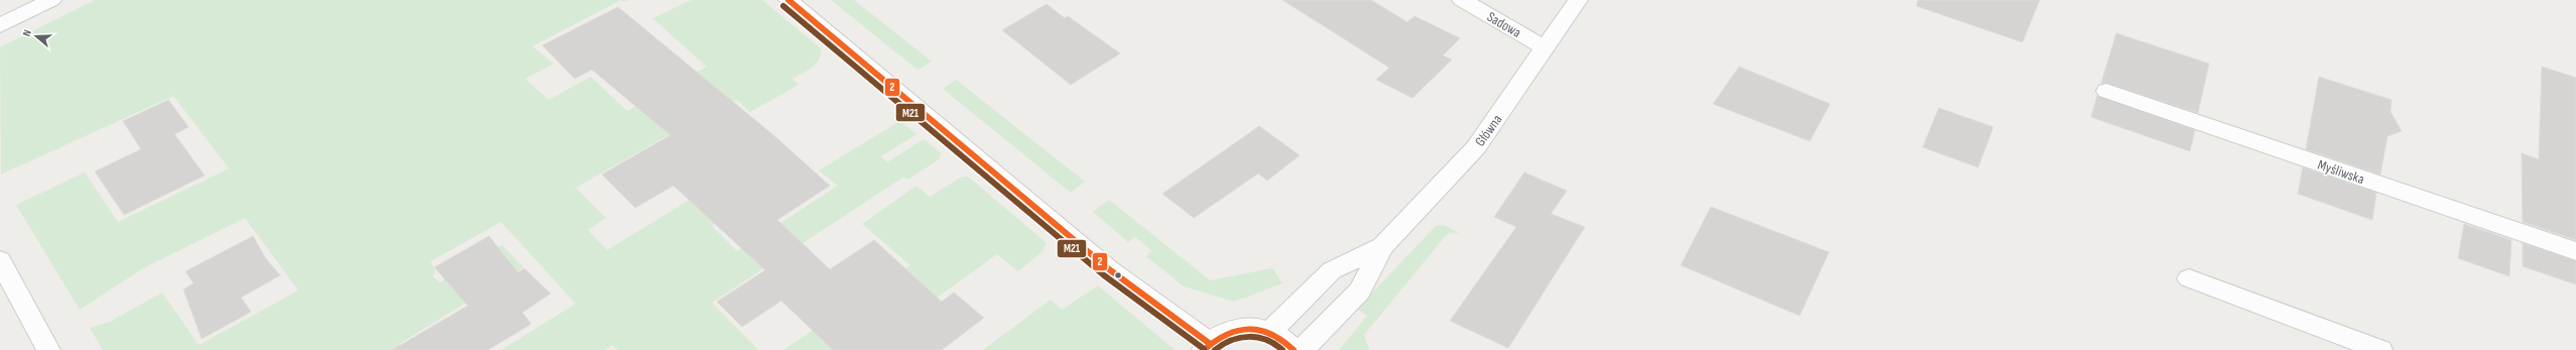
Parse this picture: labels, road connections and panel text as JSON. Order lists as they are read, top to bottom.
{
  "streets": {
    "street": ["Sadowa", "Główna", "Myśliwska"]
  },
  "crossings": [
    ["Sadowa", "Główna"]
  ],
  "lines": ["transit line 2", "transit line M21"],
  "north": "left"
}
